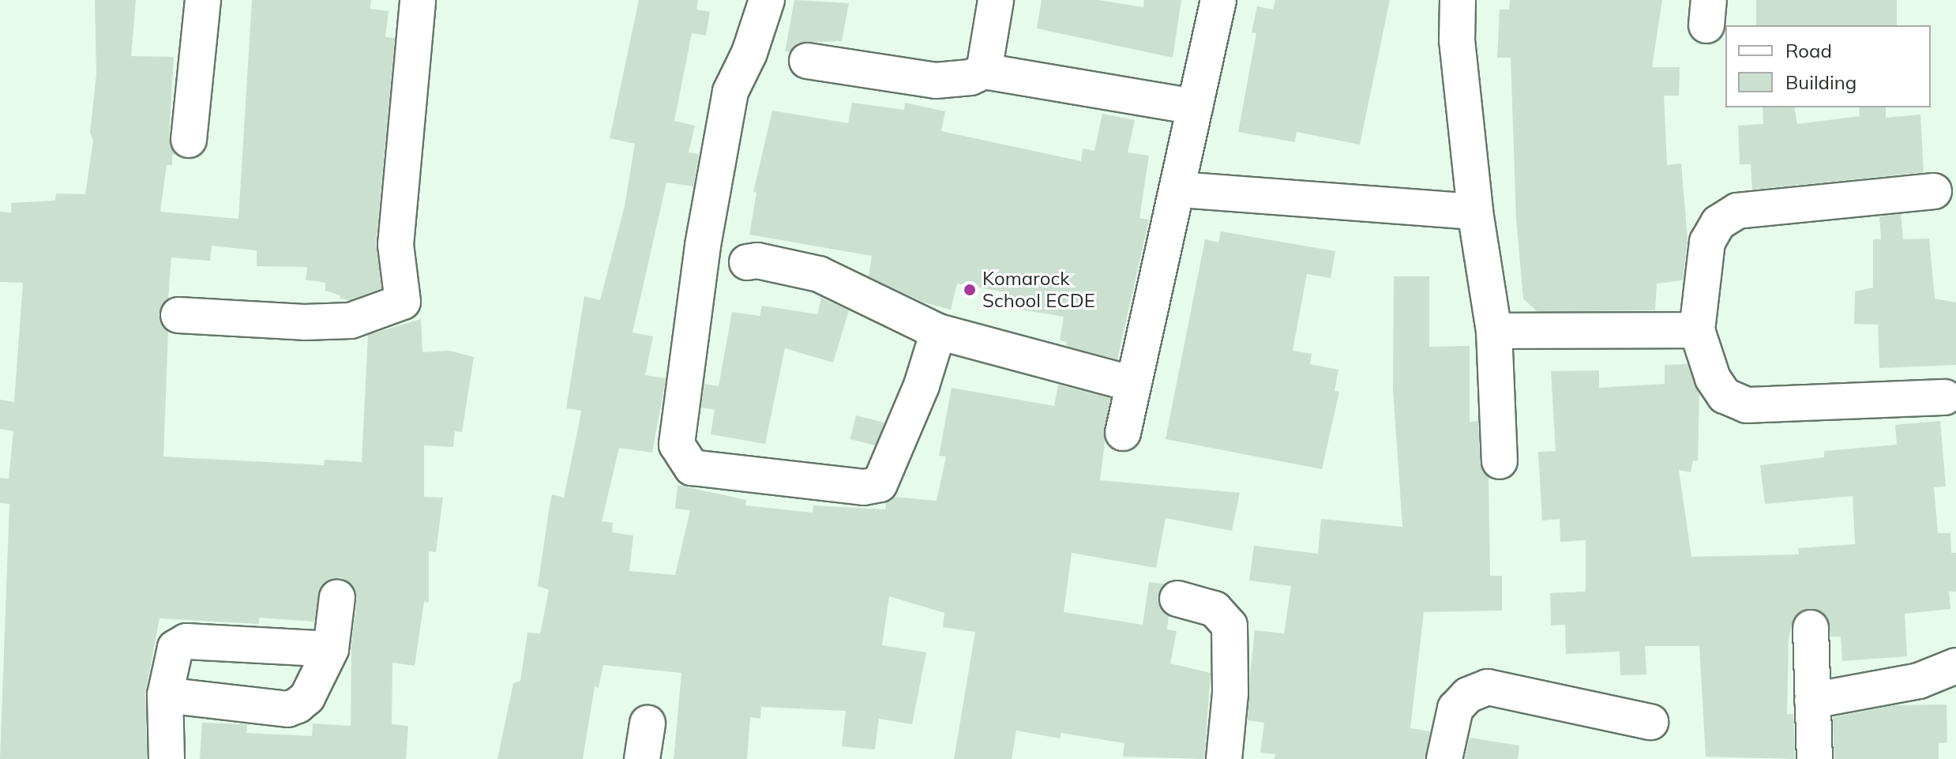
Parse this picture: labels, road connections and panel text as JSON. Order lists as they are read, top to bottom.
{
  "places": ["Komarock School ECDE"],
  "legend": ["Road", "Building"]
}
